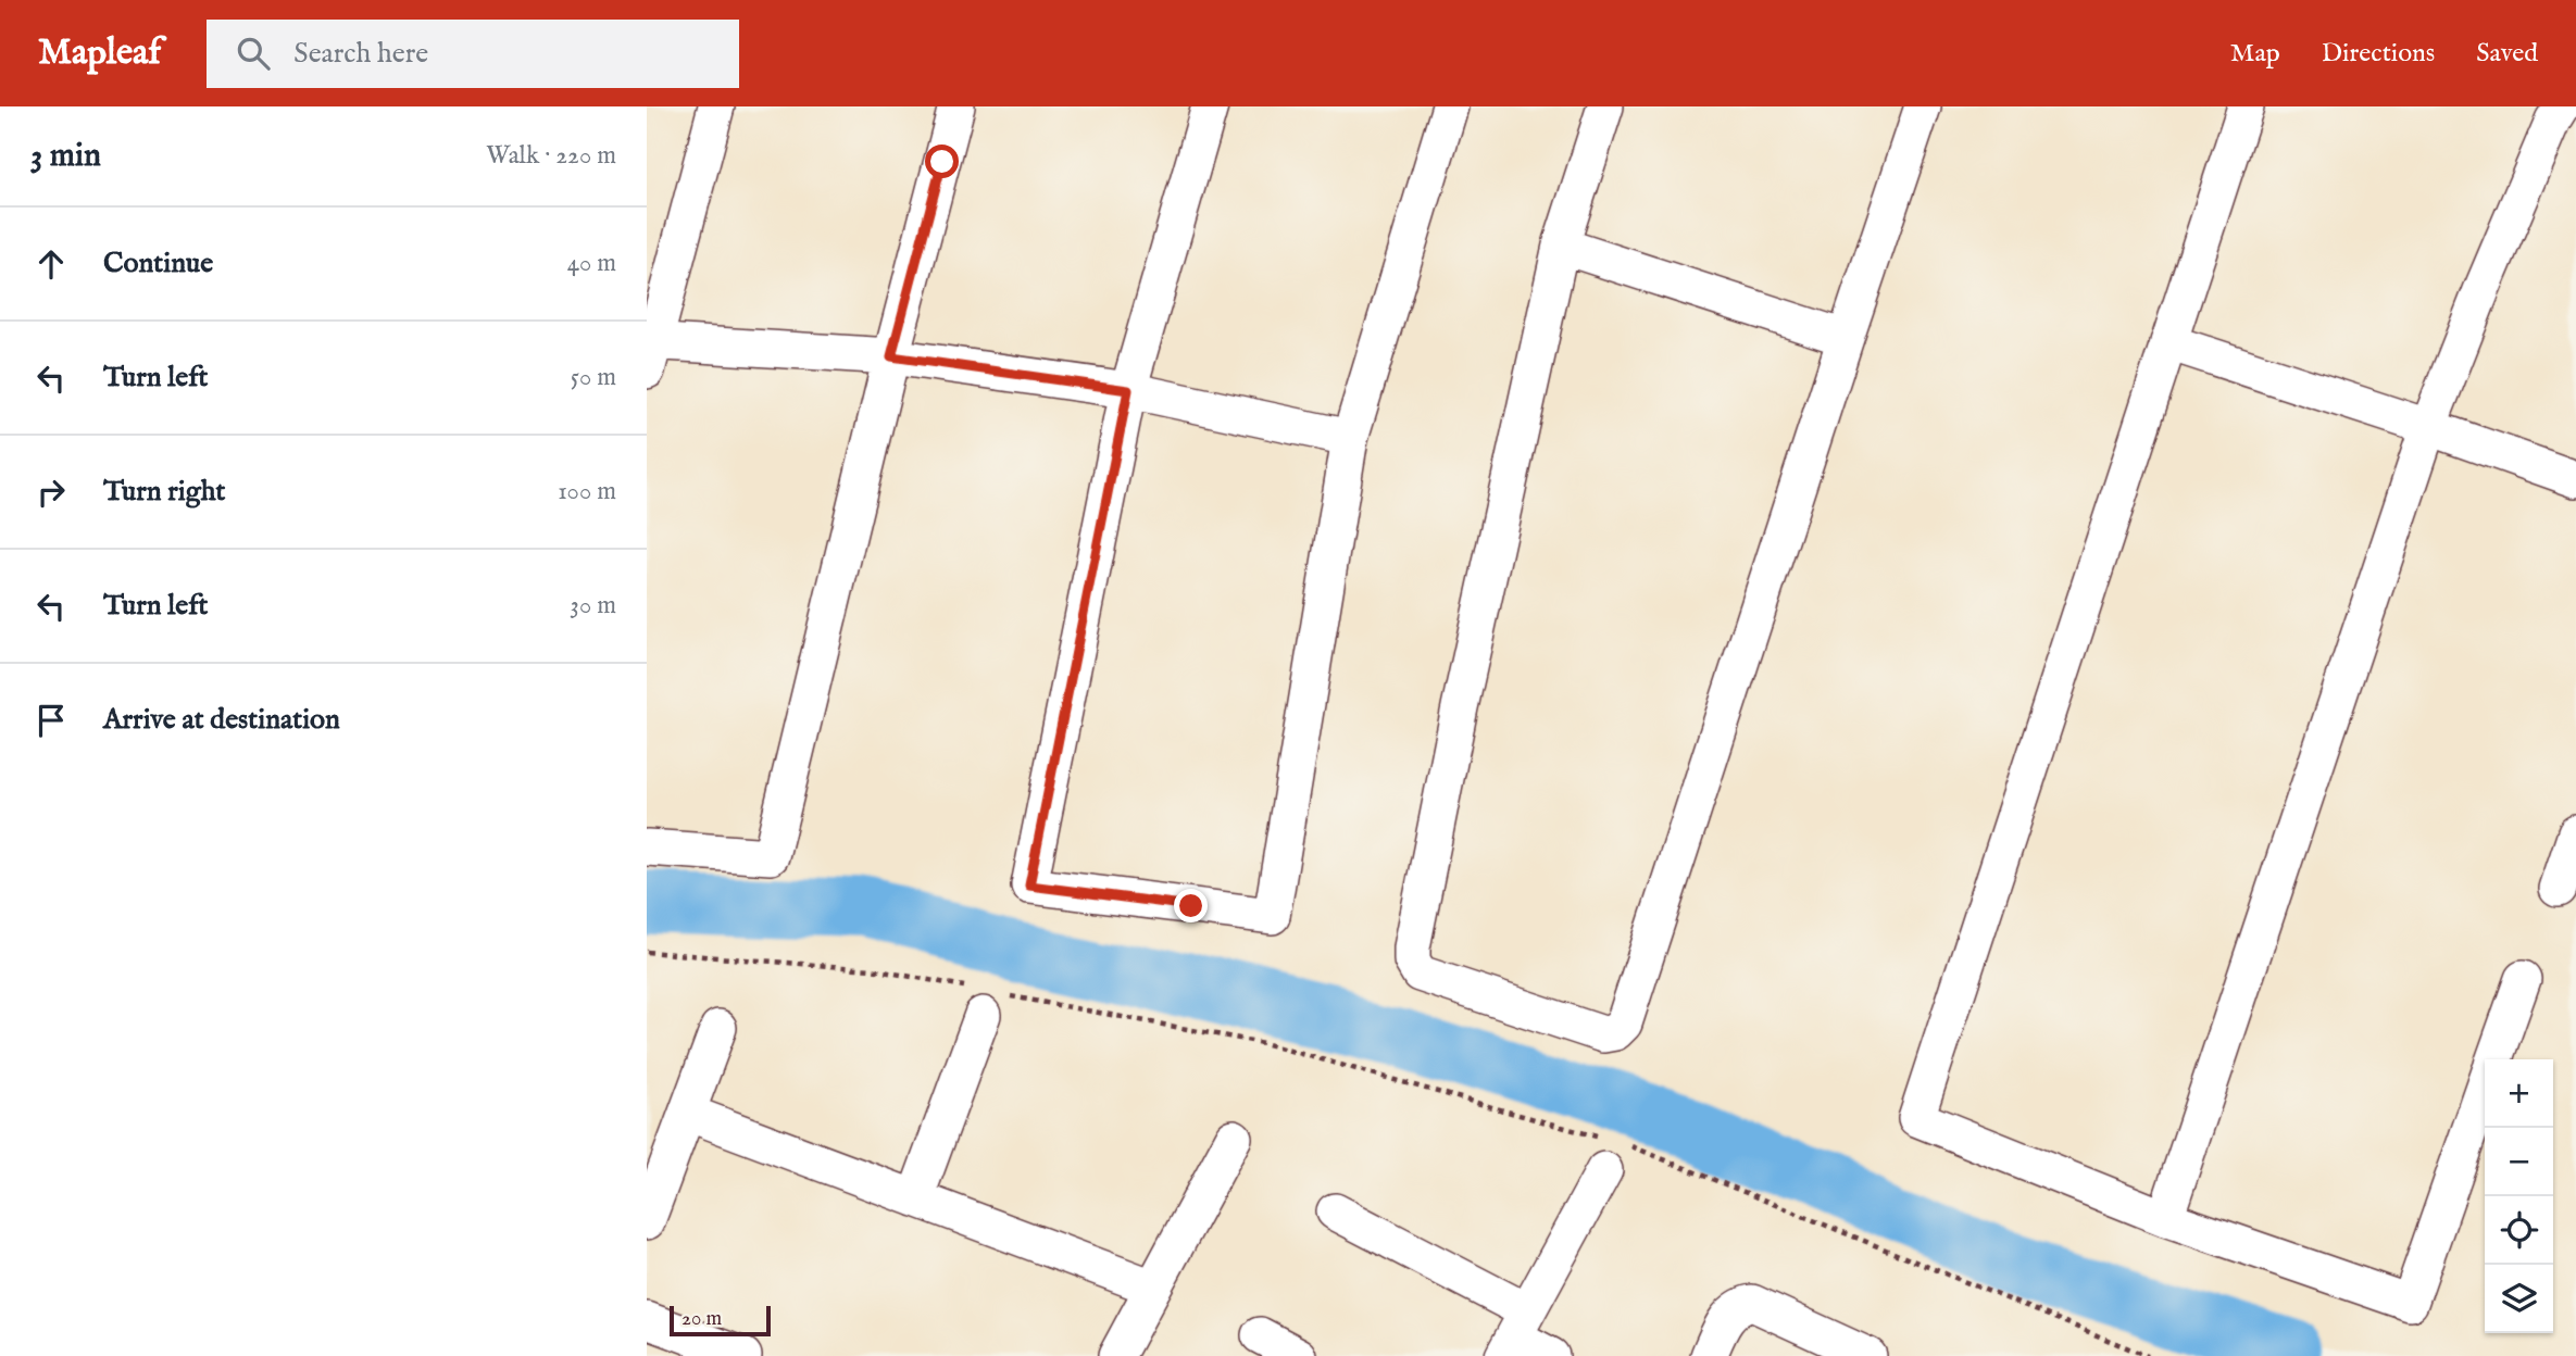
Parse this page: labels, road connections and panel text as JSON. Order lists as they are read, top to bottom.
{
  "scale_bar": "20 m",
  "page": {
    "header": "Mapleaf",
    "search": "Search here",
    "nav": ["Map", "Directions", "Saved"],
    "heading": ["3 min", "Walk · 220 m"],
    "list": [
      ["Continue", "40 m"],
      ["Turn left", "50 m"],
      ["Turn right", "100 m"],
      ["Turn left", "30 m"],
      "Arrive at destination"
    ],
    "map_buttons": ["+", "−"],
    "scale": "20 m"
  }
}
